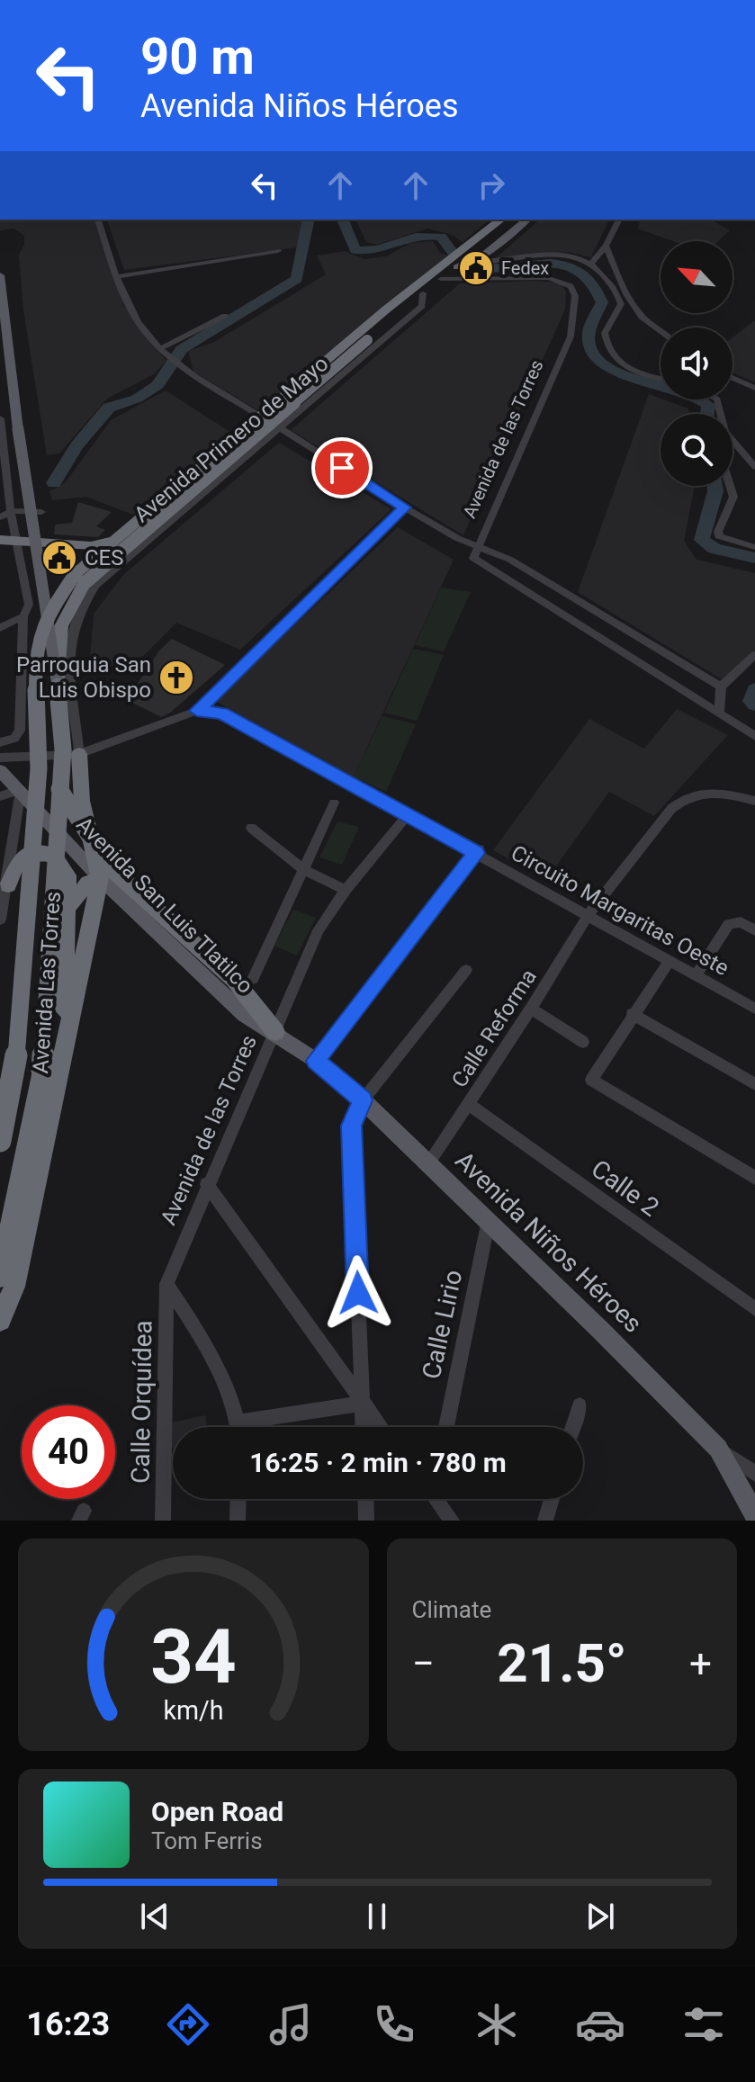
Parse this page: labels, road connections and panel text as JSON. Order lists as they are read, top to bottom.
{
  "streets": {
    "highway": ["Avenida Primero de Mayo", "Avenida Las Torres"],
    "main road": ["Avenida San Luis Tlatilco", "Avenida Niños Héroes"],
    "street": [
      "Avenida de las Torres",
      "Circuito Margaritas Oeste",
      "Calle Reforma",
      "Calle 2",
      "Calle Lirio",
      "Calle Orquídea"
    ]
  },
  "crossings": [
    ["Avenida Primero de Mayo", "Avenida de las Torres"],
    ["Avenida Primero de Mayo", "Avenida Las Torres"],
    ["Avenida de las Torres", "Avenida San Luis Tlatilco"],
    ["Avenida de las Torres", "Circuito Margaritas Oeste"],
    ["Avenida de las Torres", "Avenida Niños Héroes"],
    ["Avenida de las Torres", "Calle Orquídea"],
    ["Avenida San Luis Tlatilco", "Avenida Niños Héroes"],
    ["Circuito Margaritas Oeste", "Calle Reforma"],
    ["Calle Reforma", "Calle 2"],
    ["Calle Reforma", "Avenida Niños Héroes"],
    ["Avenida Niños Héroes", "Calle Lirio"]
  ],
  "places": {
    "public building": ["Fedex", "CES"],
    "church": ["Parroquia San Luis Obispo"]
  },
  "north": "top left",
  "page": {
    "turn": ["90 m", "Avenida Niños Héroes"],
    "limit": "40",
    "trip": "16:25 · 2 min · 780 m",
    "tile": "Climate",
    "heat": ["−", "21.5°", "+"],
    "song": ["Open Road", "Tom Ferris"],
    "tabs": "16:23",
    "gauge": ["34", "km/h"]
  }
}
